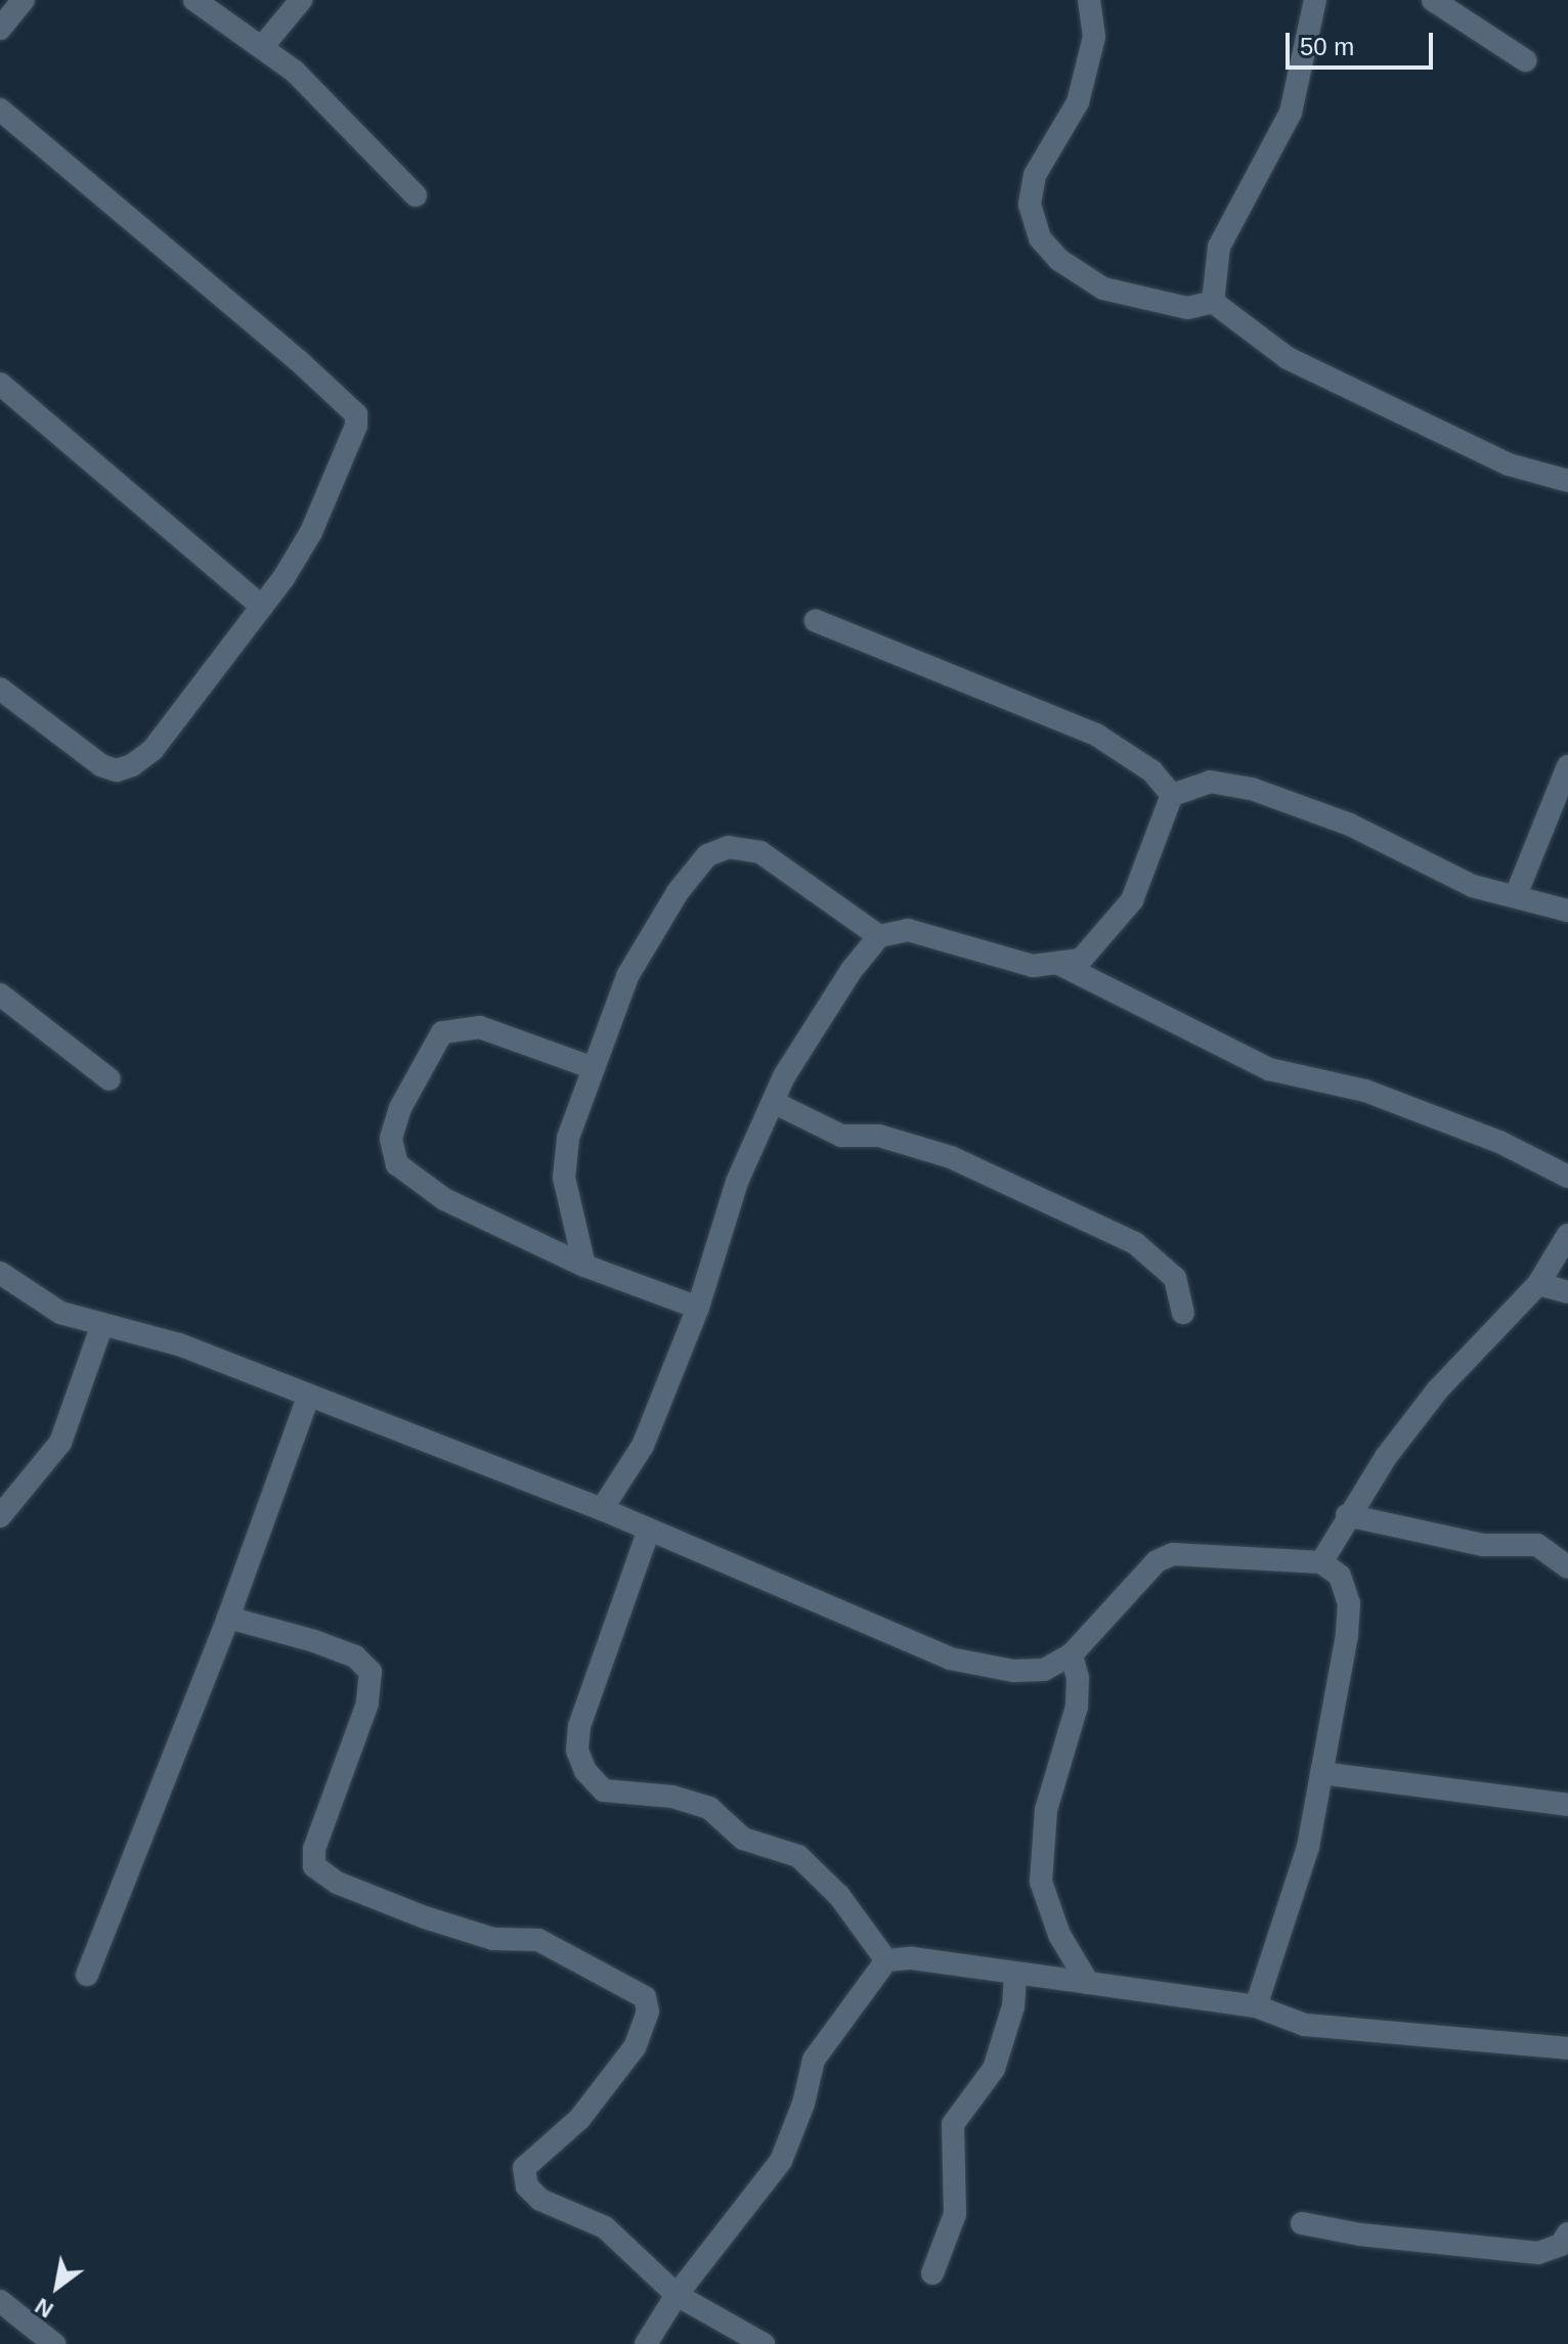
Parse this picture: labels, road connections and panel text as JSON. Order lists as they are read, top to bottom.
{
  "scale_bar": "50 m",
  "north": "bottom left"
}
